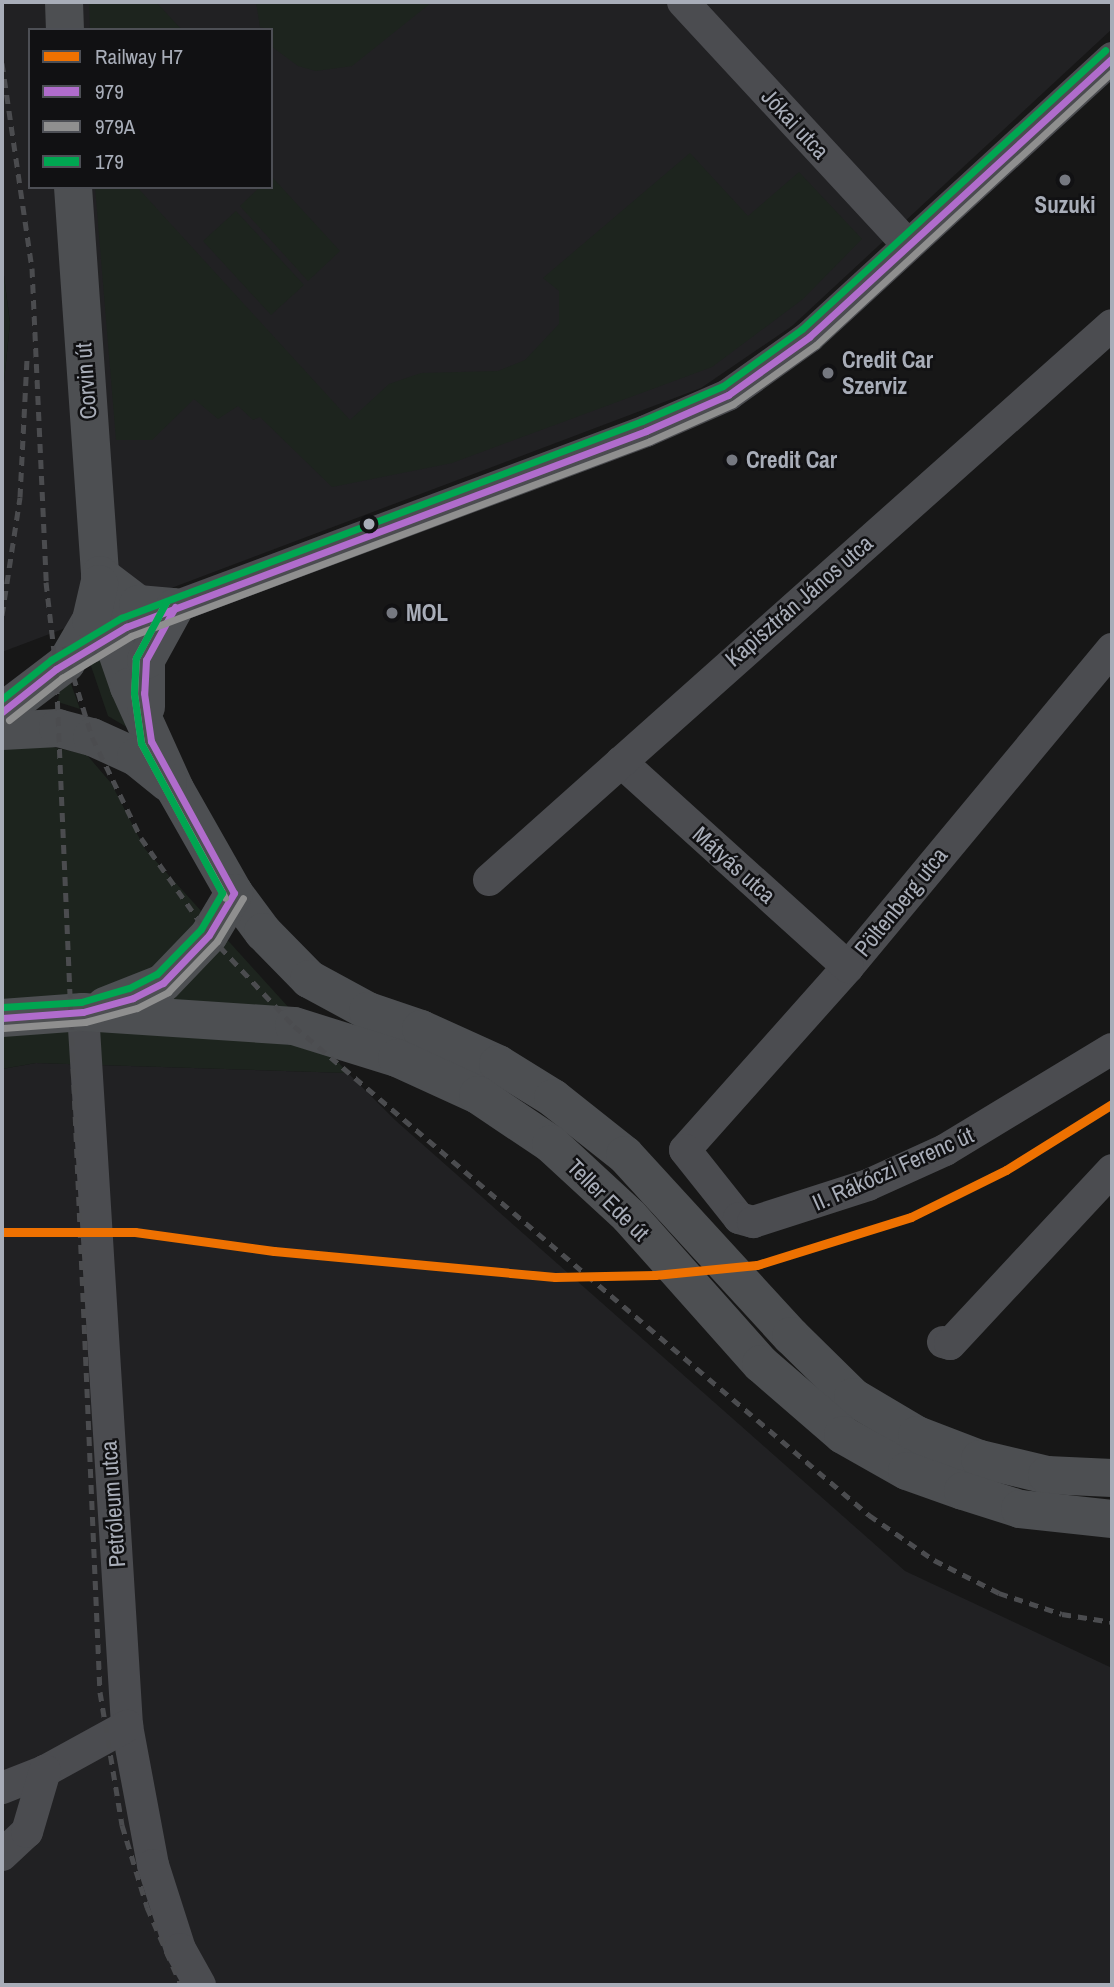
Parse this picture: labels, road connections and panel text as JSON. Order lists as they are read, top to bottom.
{
  "streets": {
    "main road": ["Corvin út", "Teller Ede út"],
    "street": [
      "Jókai utca",
      "Kapisztrán János utca",
      "Mátyás utca",
      "Pöltenberg utca",
      "II. Rákóczi Ferenc út",
      "Petróleum utca"
    ]
  },
  "crossings": [
    ["Kapisztrán János utca", "Mátyás utca"],
    ["Mátyás utca", "Pöltenberg utca"],
    ["Pöltenberg utca", "II. Rákóczi Ferenc út"],
    ["Teller Ede út", "Petróleum utca"]
  ],
  "places": [
    "Suzuki",
    "Credit Car Szerviz",
    "Credit Car",
    "MOL"
  ],
  "lines": [
    "transit line 179",
    "transit line 979",
    "transit line 979A",
    "rail line H7"
  ],
  "legend": [
    "Railway H7",
    "979",
    "979A",
    "179"
  ]
}
